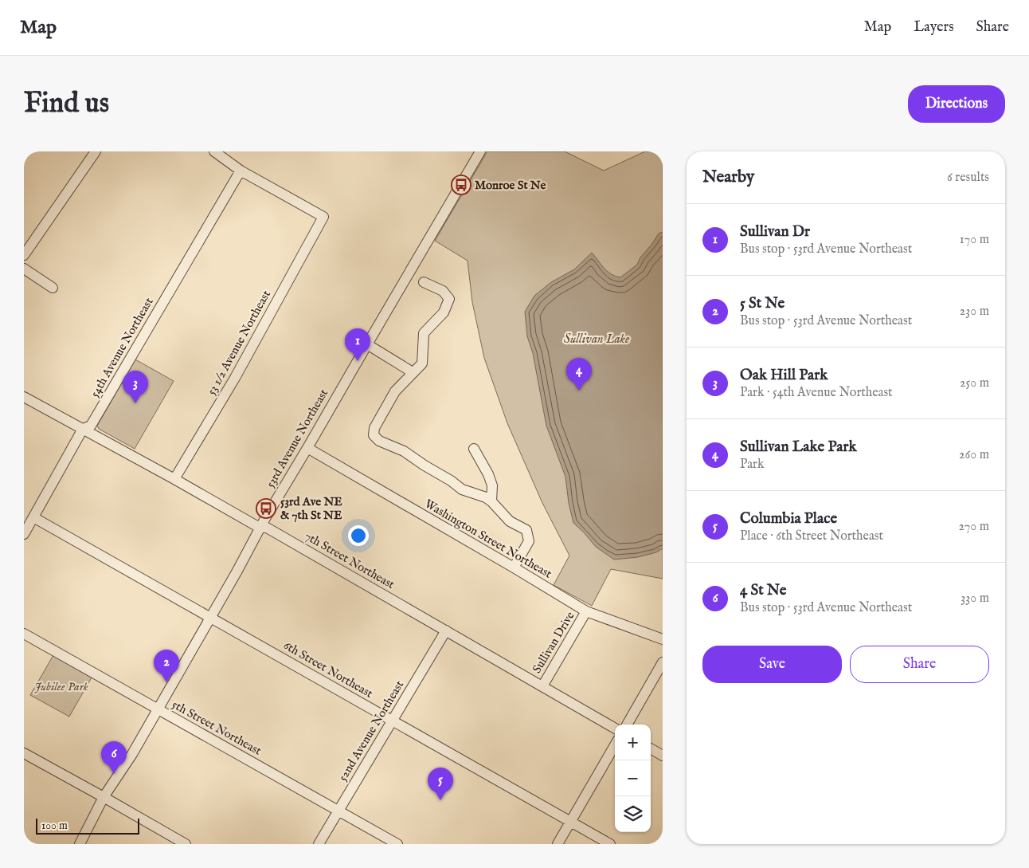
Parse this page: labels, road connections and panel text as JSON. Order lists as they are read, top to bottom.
{
  "streets": {
    "street": [
      "53 1/2 Avenue Northeast",
      "54th Avenue Northeast",
      "53rd Avenue Northeast",
      "Washington Street Northeast",
      "7th Street Northeast",
      "Sullivan Drive",
      "6th Street Northeast",
      "5th Street Northeast",
      "52nd Avenue Northeast"
    ]
  },
  "crossings": [
    ["53 1/2 Avenue Northeast", "54th Avenue Northeast"],
    ["53 1/2 Avenue Northeast", "7th Street Northeast"],
    ["54th Avenue Northeast", "7th Street Northeast"],
    ["54th Avenue Northeast", "6th Street Northeast"],
    ["53rd Avenue Northeast", "Washington Street Northeast"],
    ["53rd Avenue Northeast", "7th Street Northeast"],
    ["53rd Avenue Northeast", "6th Street Northeast"],
    ["53rd Avenue Northeast", "5th Street Northeast"],
    ["Washington Street Northeast", "Sullivan Drive"],
    ["7th Street Northeast", "Sullivan Drive"],
    ["7th Street Northeast", "52nd Avenue Northeast"],
    ["6th Street Northeast", "52nd Avenue Northeast"],
    ["5th Street Northeast", "52nd Avenue Northeast"]
  ],
  "water": ["Sullivan Lake"],
  "parks": ["Jubilee Park"],
  "places": {
    "bus stop": ["Monroe St Ne", "53rd Ave NE & 7th St NE"]
  },
  "scale_bar": "100 m",
  "page": {
    "header": "Map",
    "nav": ["Map", "Layers", "Share"],
    "buttons": [
      "Directions",
      ["Save", "Share"]
    ],
    "title": "Find us",
    "heading": ["Nearby", "6 results"],
    "list": [
      {
        "mark": "1",
        "name": "Sullivan Dr",
        "note": "Bus stop · 53rd Avenue Northeast",
        "value": "170 m"
      },
      {
        "mark": "2",
        "name": "5 St Ne",
        "note": "Bus stop · 53rd Avenue Northeast",
        "value": "230 m"
      },
      {
        "mark": "3",
        "name": "Oak Hill Park",
        "note": "Park · 54th Avenue Northeast",
        "value": "250 m"
      },
      {
        "mark": "4",
        "name": "Sullivan Lake Park",
        "note": "Park",
        "value": "260 m"
      },
      {
        "mark": "5",
        "name": "Columbia Place",
        "note": "Place · 6th Street Northeast",
        "value": "270 m"
      },
      {
        "mark": "6",
        "name": "4 St Ne",
        "note": "Bus stop · 53rd Avenue Northeast",
        "value": "330 m"
      }
    ],
    "pins": [
      "1",
      "4",
      "3",
      "2",
      "6",
      "5"
    ],
    "map_buttons": ["+", "−"],
    "scale": "100 m"
  }
}
